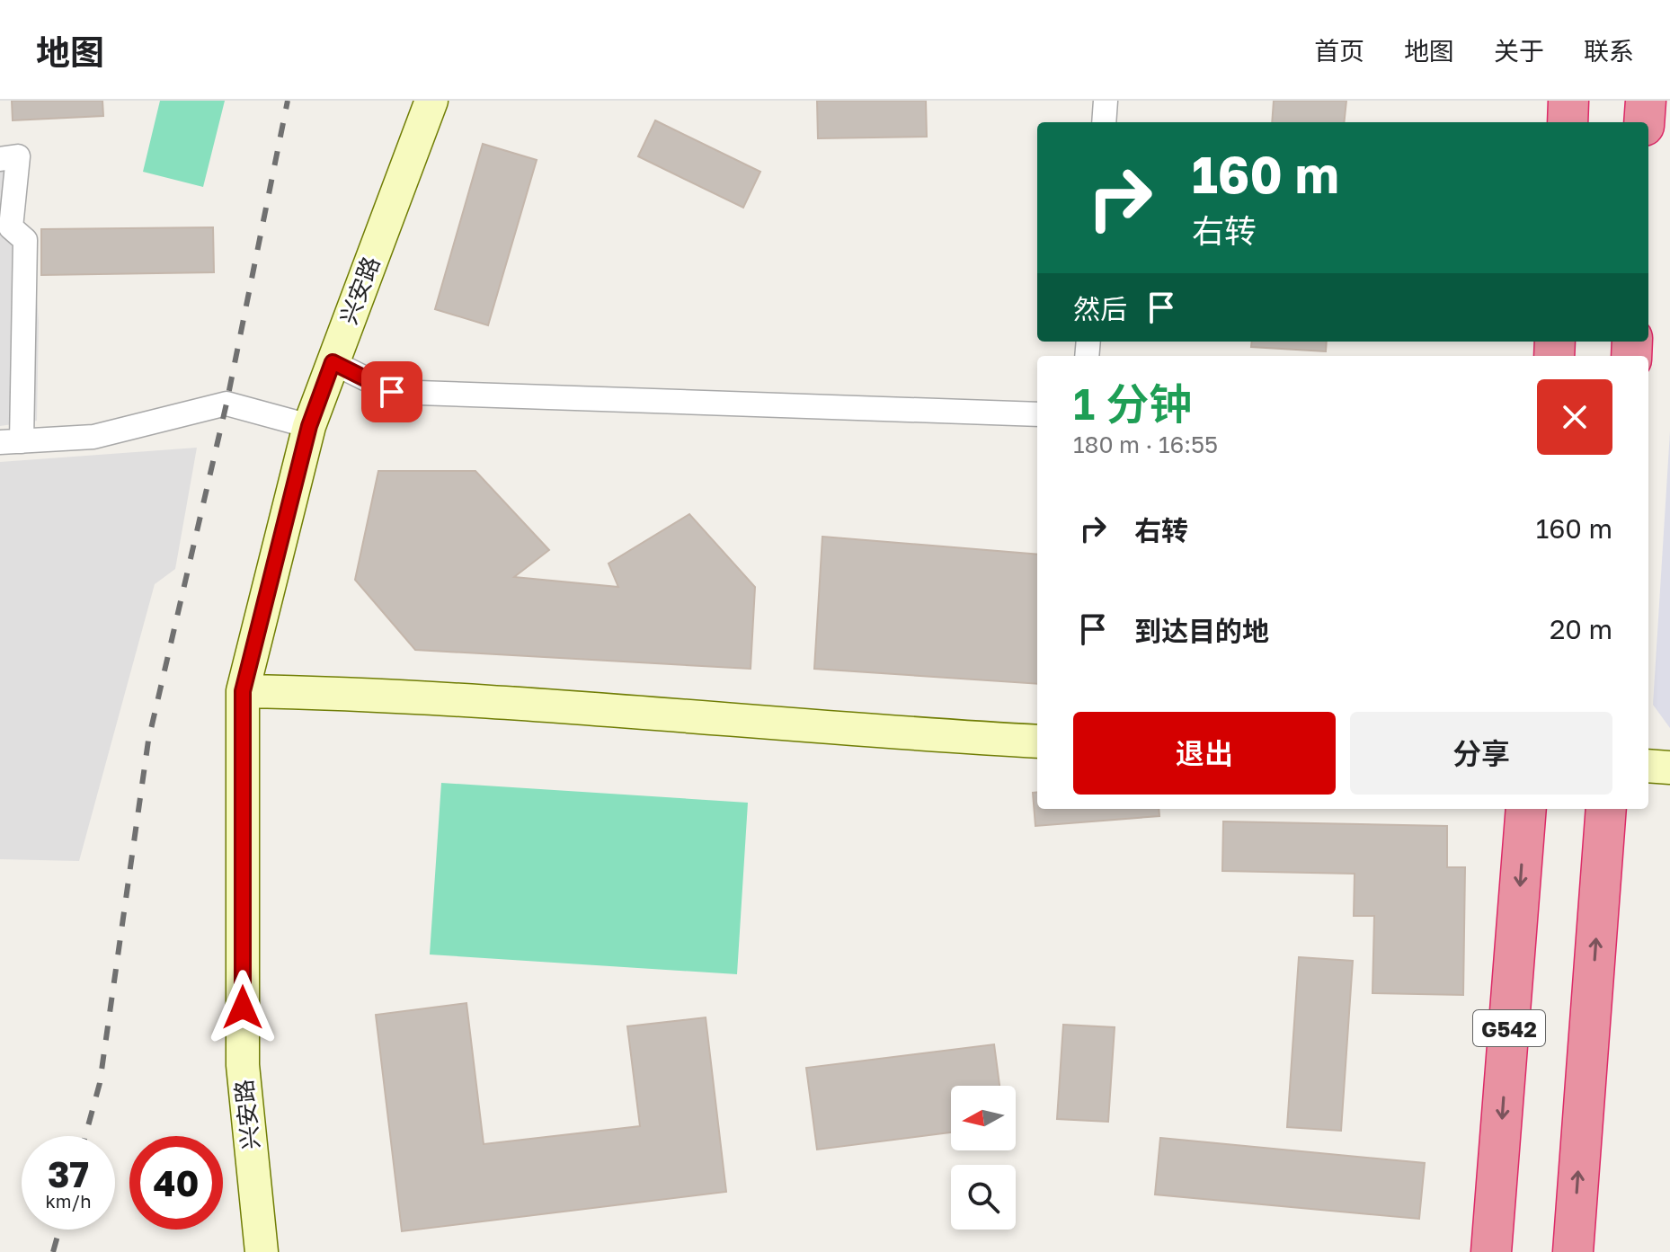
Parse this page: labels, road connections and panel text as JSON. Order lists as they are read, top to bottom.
{
  "streets": {
    "highway": ["G542"],
    "street": ["兴安路"]
  },
  "north": "left",
  "page": {
    "header": "地图",
    "nav": [
      "首页",
      "地图",
      "关于",
      "联系"
    ],
    "turn": ["160 m", "右转"],
    "then": "然后",
    "heading": ["1 分钟", "180 m · 16:55"],
    "list": [
      {
        "name": "右转",
        "value": "160 m"
      },
      {
        "name": "到达目的地",
        "value": "20 m"
      }
    ],
    "buttons": ["退出", "分享"],
    "speed": "37 km/h",
    "limit": "40"
  }
}
